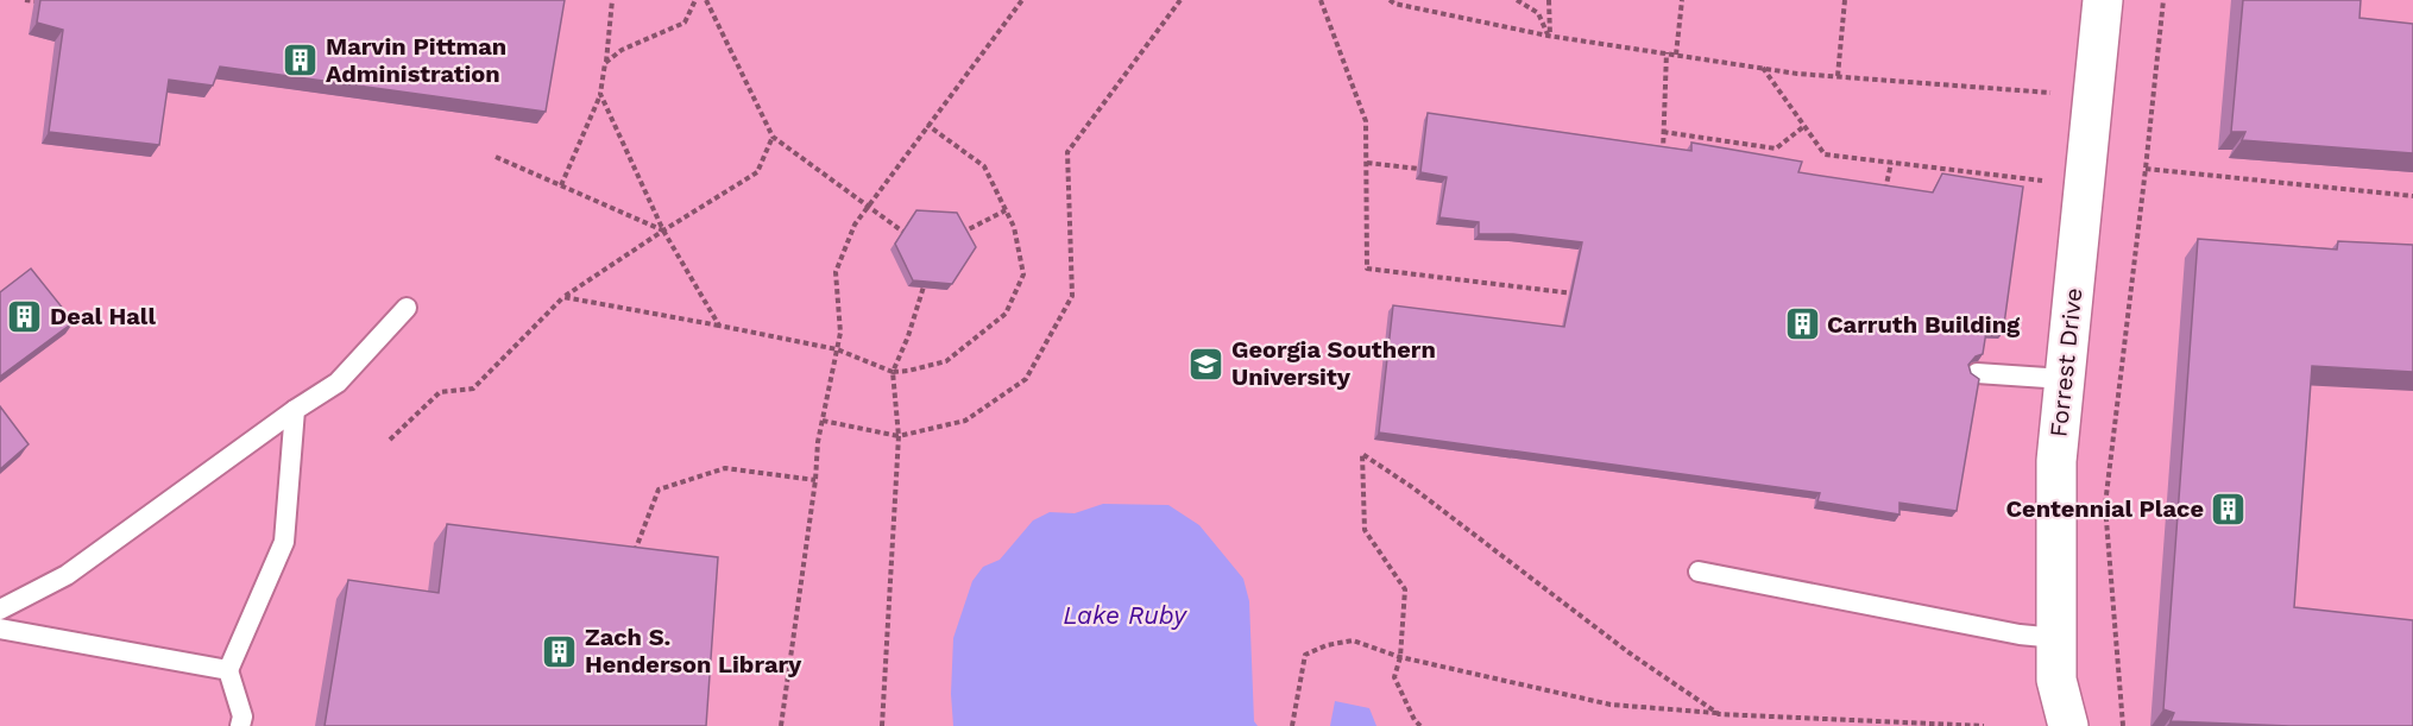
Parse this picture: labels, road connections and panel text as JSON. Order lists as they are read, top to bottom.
{
  "streets": {
    "street": ["Forrest Drive"]
  },
  "water": ["Lake Ruby"],
  "places": {
    "building": [
      "Marvin Pittman Administration",
      "Deal Hall",
      "Carruth Building",
      "Centennial Place",
      "Zach S. Henderson Library"
    ],
    "school or university": ["Georgia Southern University"]
  }
}
